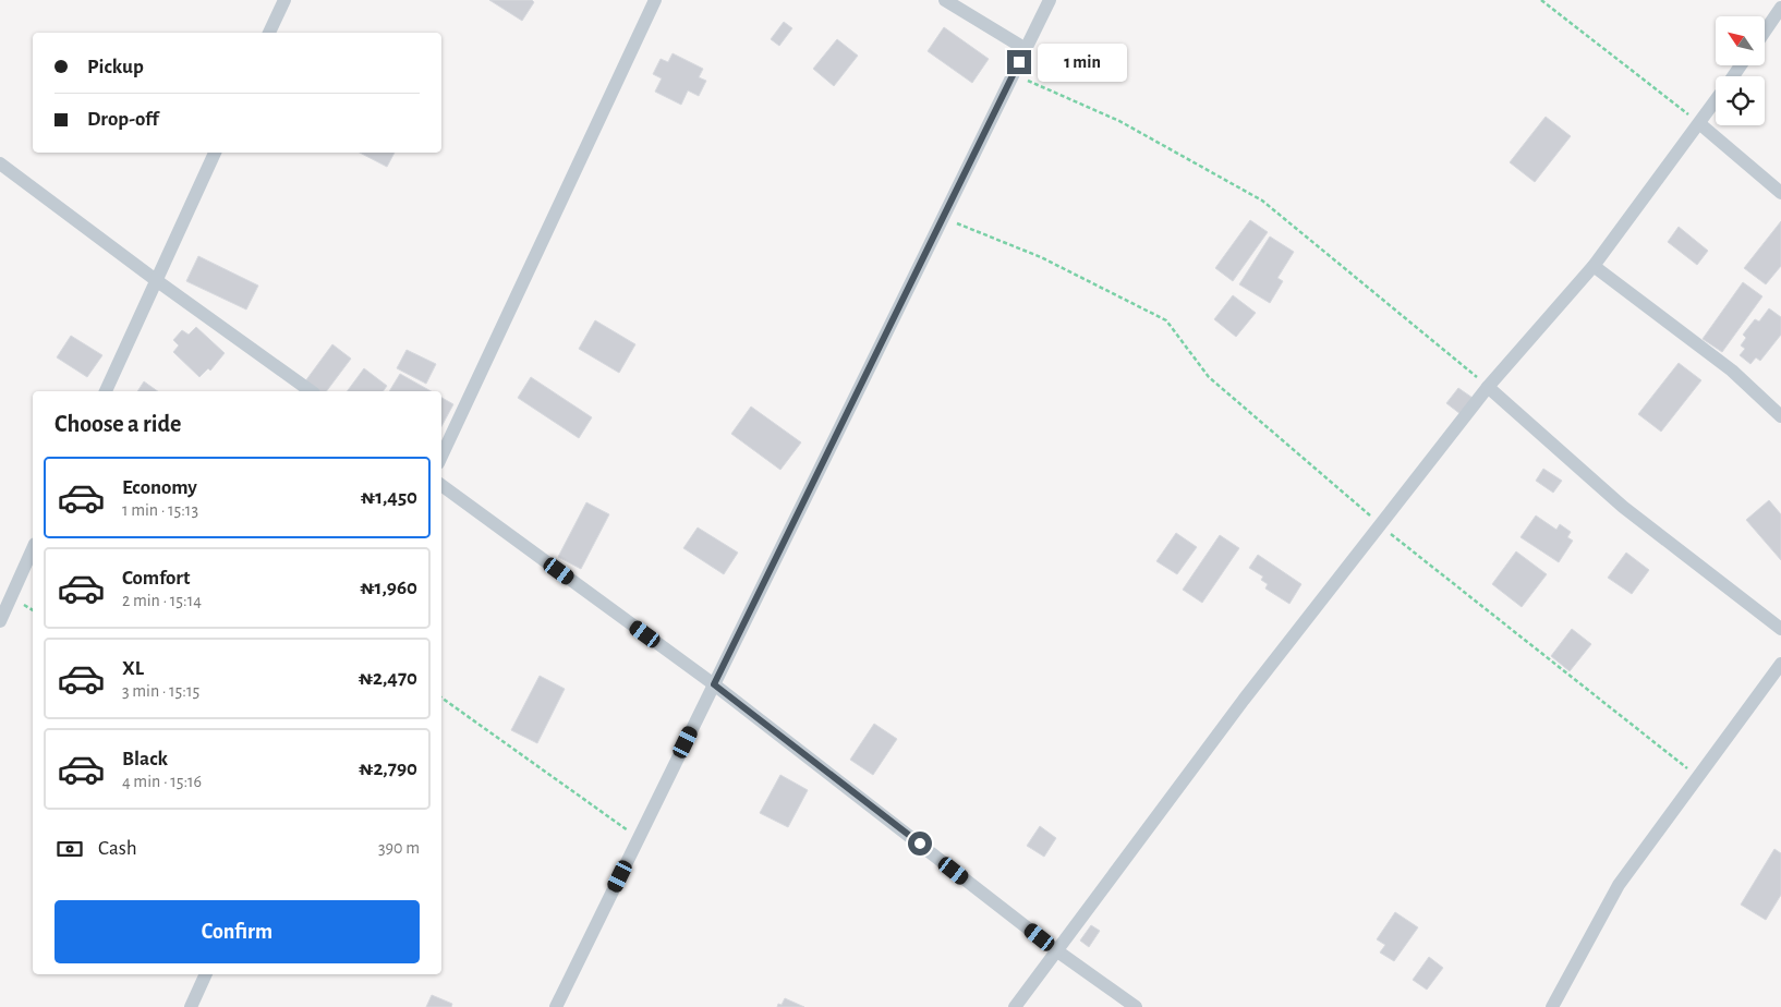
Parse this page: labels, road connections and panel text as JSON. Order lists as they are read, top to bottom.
{
  "north": "top left",
  "page": {
    "banner": ["Pickup", "Drop-off"],
    "bubble": "1 min",
    "heading": "Choose a ride",
    "list": [
      {
        "name": "Economy",
        "note": "1 min · 15:13",
        "value": "₦1,450"
      },
      {
        "name": "Comfort",
        "note": "2 min · 15:14",
        "value": "₦1,960"
      },
      {
        "name": "XL",
        "note": "3 min · 15:15",
        "value": "₦2,470"
      },
      {
        "name": "Black",
        "note": "4 min · 15:16",
        "value": "₦2,790"
      }
    ],
    "pay": ["Cash", "390 m"],
    "buttons": "Confirm"
  }
}
